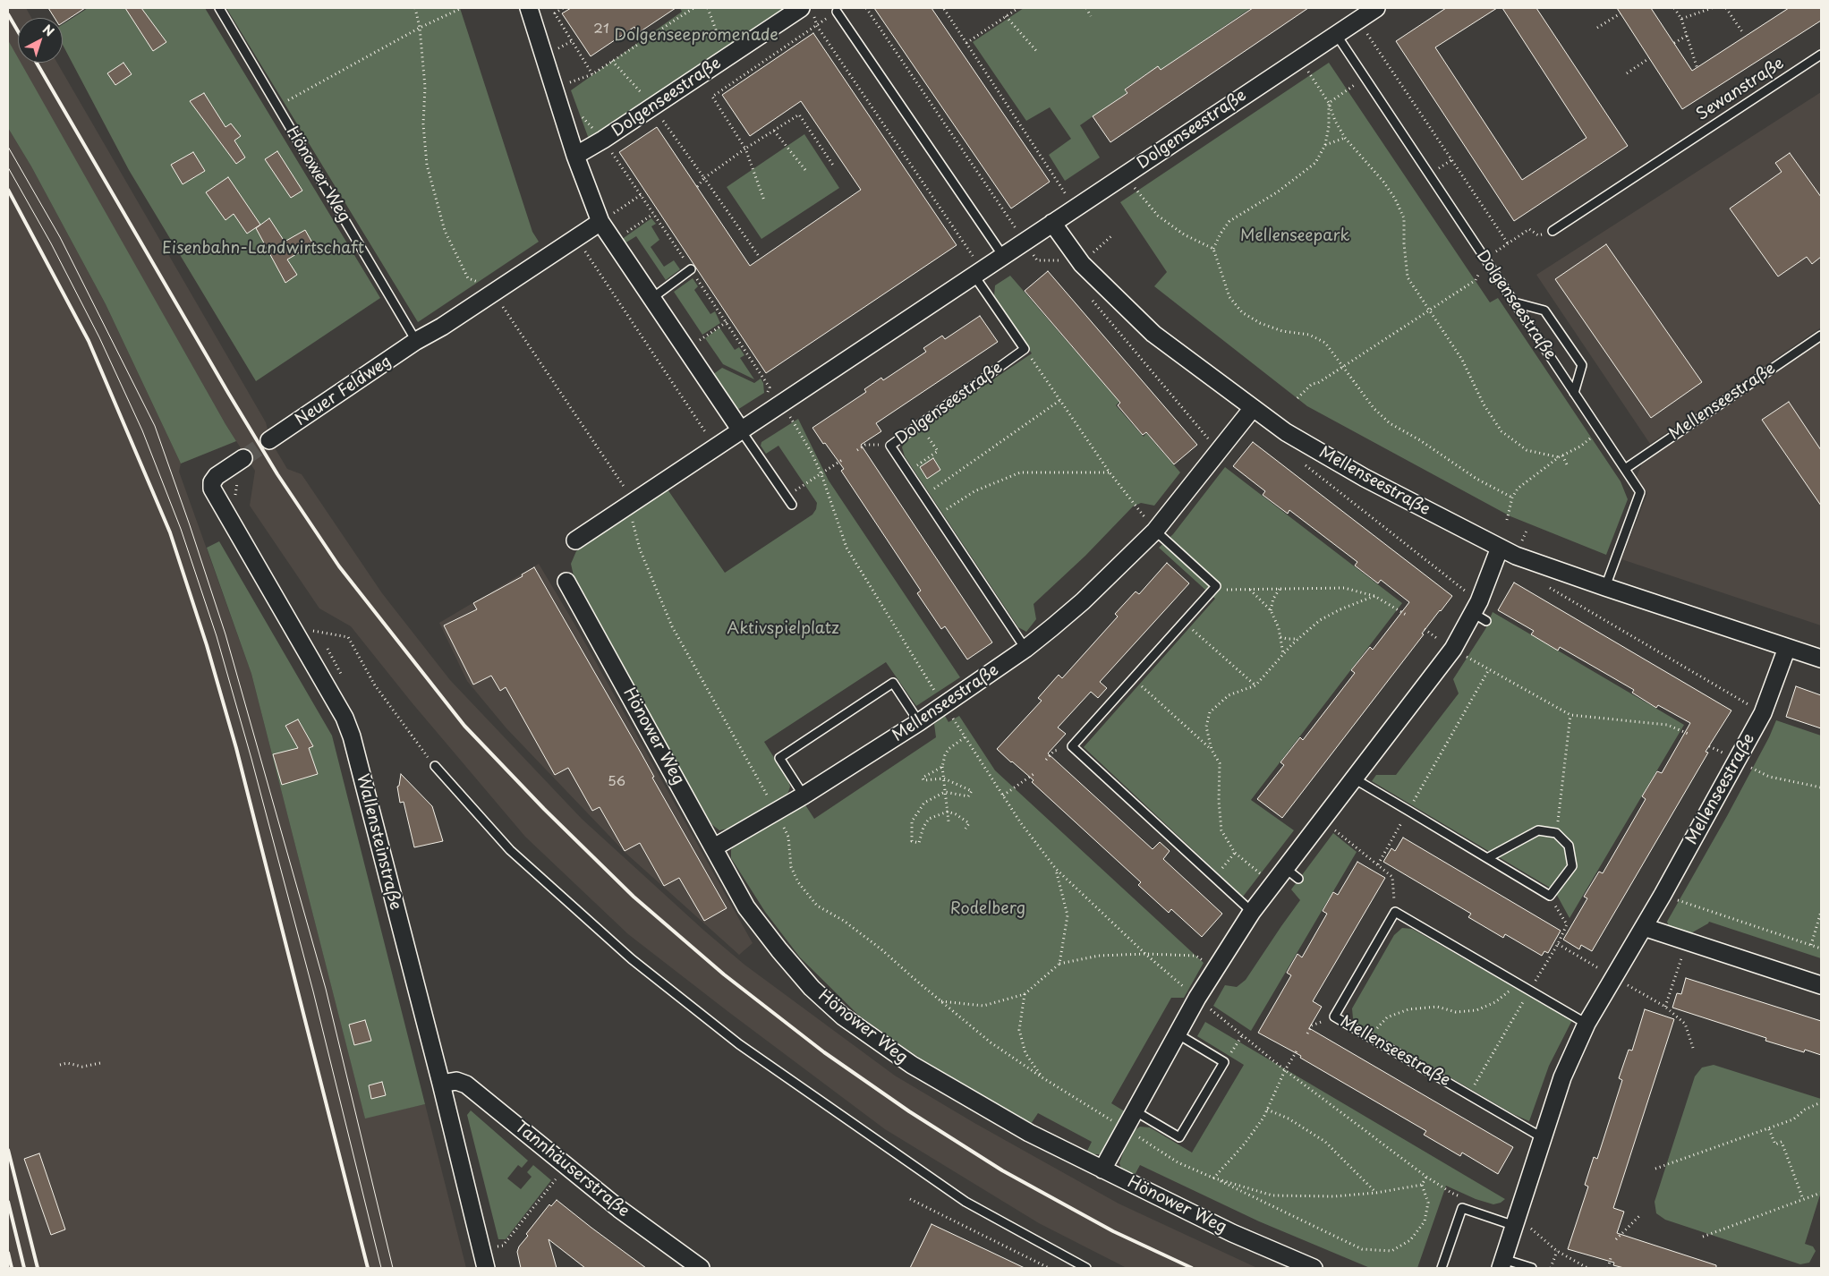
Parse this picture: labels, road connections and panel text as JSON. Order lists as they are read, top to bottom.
{
  "streets": {
    "street": [
      "Dolgenseestraße",
      "Hönower Weg",
      "Neuer Feldweg",
      "Mellenseestraße",
      "Wallensteinstraße",
      "Tannhäuserstraße"
    ],
    "lane": ["Sewanstraße"]
  },
  "crossings": [
    ["Dolgenseestraße", "Mellenseestraße"],
    ["Hönower Weg", "Neuer Feldweg"],
    ["Hönower Weg", "Mellenseestraße"],
    ["Wallensteinstraße", "Tannhäuserstraße"]
  ],
  "parks": [
    "Dolgenseepromenade",
    "Mellenseepark",
    "Eisenbahn-Landwirtschaft",
    "Aktivspielplatz",
    "Rodelberg"
  ],
  "house_numbers": ["21", "56"],
  "north": "top right"
}
